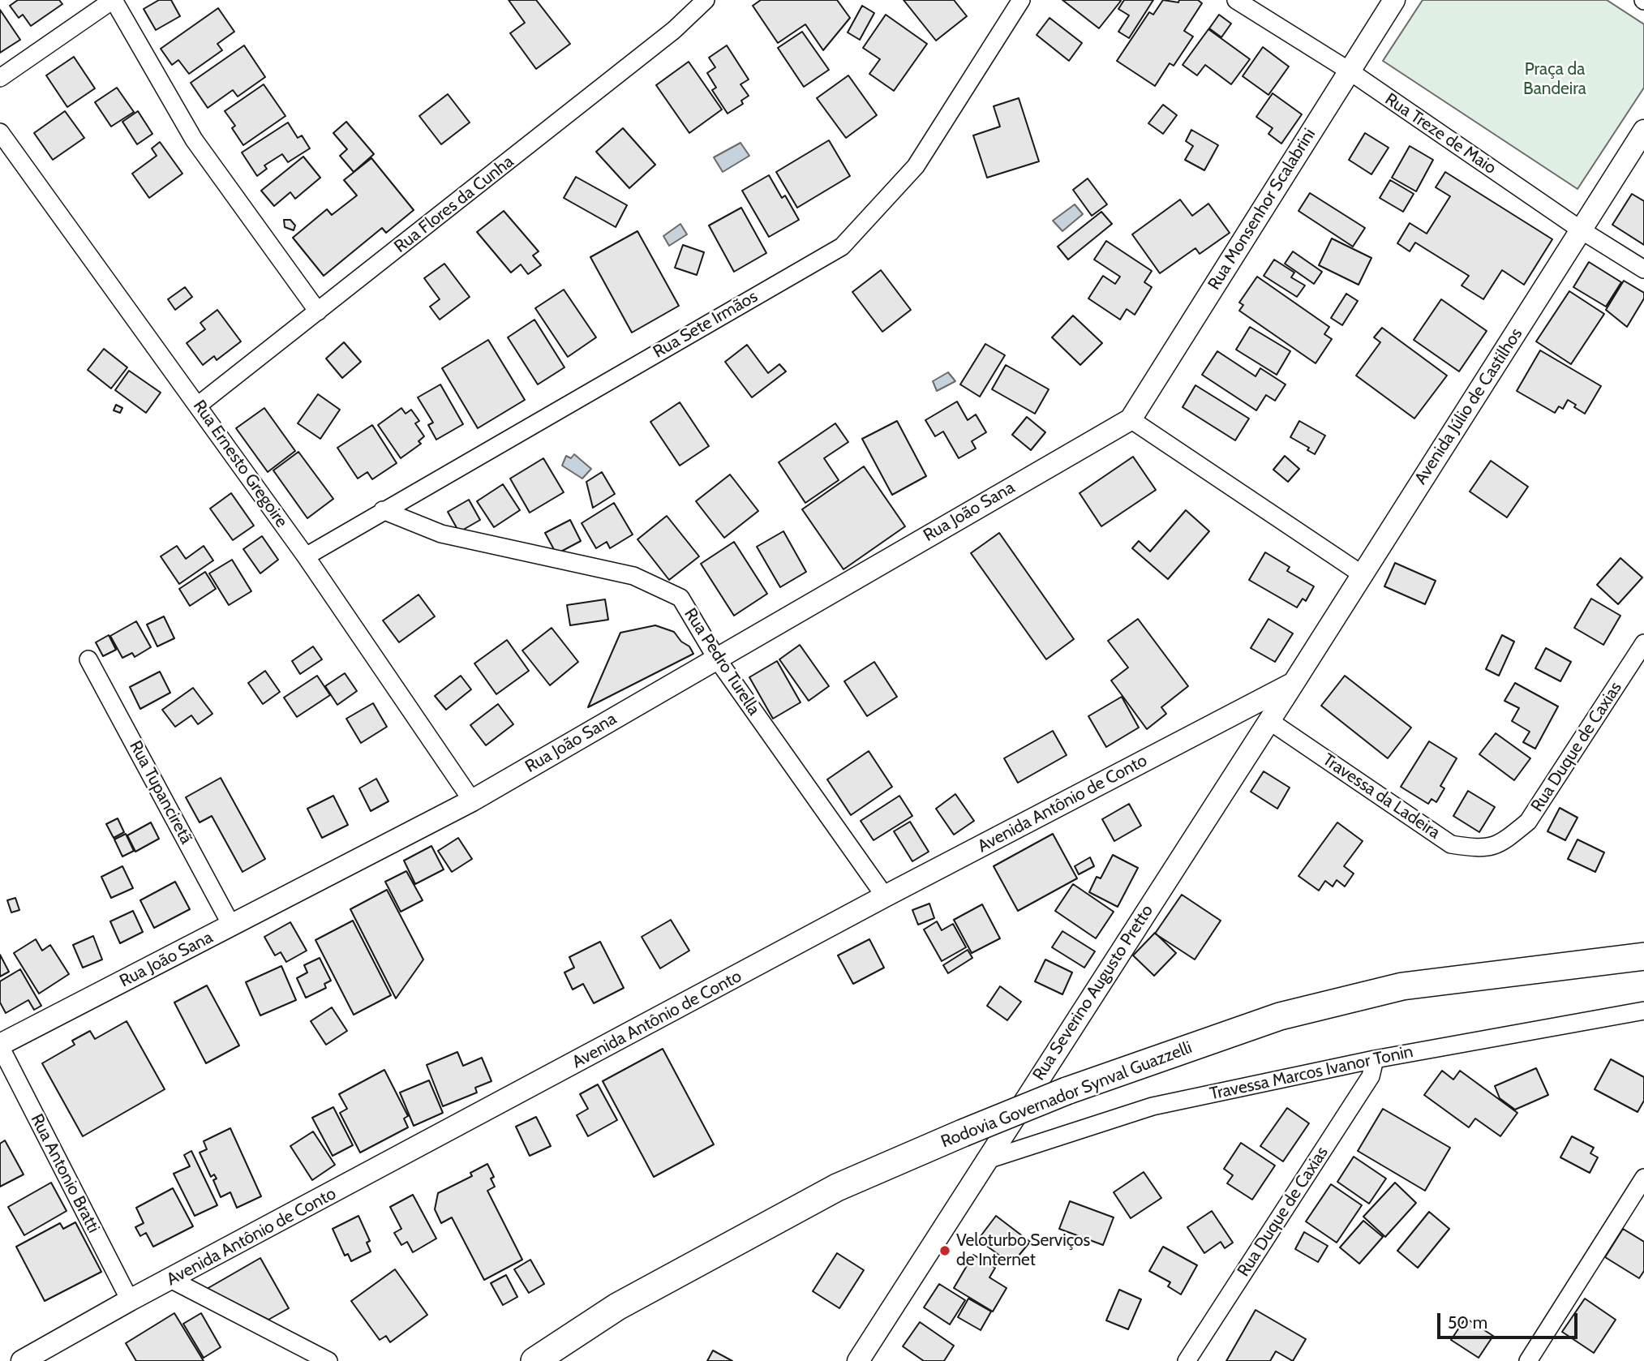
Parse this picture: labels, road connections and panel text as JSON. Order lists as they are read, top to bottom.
{
  "streets": {
    "main road": ["Rodovia Governador Synval Guazzelli"],
    "street": [
      "Rua Treze de Maio",
      "Rua Flores da Cunha",
      "Rua Monsenhor Scalabrini",
      "Rua Sete Irmãos",
      "Avenida Júlio de Castilhos",
      "Rua Ernesto Gregoire",
      "Rua João Sana",
      "Rua Pedro Turella",
      "Rua Duque de Caxias",
      "Rua Tupanciretã",
      "Travessa da Ladeira",
      "Avenida Antônio de Conto",
      "Rua Severino Augusto Pretto",
      "Travessa Marcos Ivanor Tonin",
      "Rua Antonio Bratti"
    ]
  },
  "crossings": [
    ["Rua Treze de Maio", "Rua Monsenhor Scalabrini"],
    ["Rua Treze de Maio", "Avenida Júlio de Castilhos"],
    ["Rua Flores da Cunha", "Rua Ernesto Gregoire"],
    ["Rua Monsenhor Scalabrini", "Rua João Sana"],
    ["Rua Sete Irmãos", "Rua Ernesto Gregoire"],
    ["Rua Sete Irmãos", "Rua Pedro Turella"],
    ["Avenida Júlio de Castilhos", "Avenida Antônio de Conto"],
    ["Avenida Júlio de Castilhos", "Rua Severino Augusto Pretto"],
    ["Rua Ernesto Gregoire", "Rua João Sana"],
    ["Rua João Sana", "Rua Pedro Turella"],
    ["Rua João Sana", "Rua Tupanciretã"],
    ["Rua João Sana", "Rua Antonio Bratti"],
    ["Rua Pedro Turella", "Avenida Antônio de Conto"],
    ["Rua Duque de Caxias", "Travessa da Ladeira"],
    ["Rua Duque de Caxias", "Travessa Marcos Ivanor Tonin"],
    ["Travessa da Ladeira", "Rua Severino Augusto Pretto"],
    ["Avenida Antônio de Conto", "Rua Severino Augusto Pretto"],
    ["Avenida Antônio de Conto", "Rua Antonio Bratti"],
    ["Rua Severino Augusto Pretto", "Travessa Marcos Ivanor Tonin"]
  ],
  "parks": ["Praça da Bandeira"],
  "places": ["Veloturbo Serviços de Internet"],
  "scale_bar": "50 m"
}
